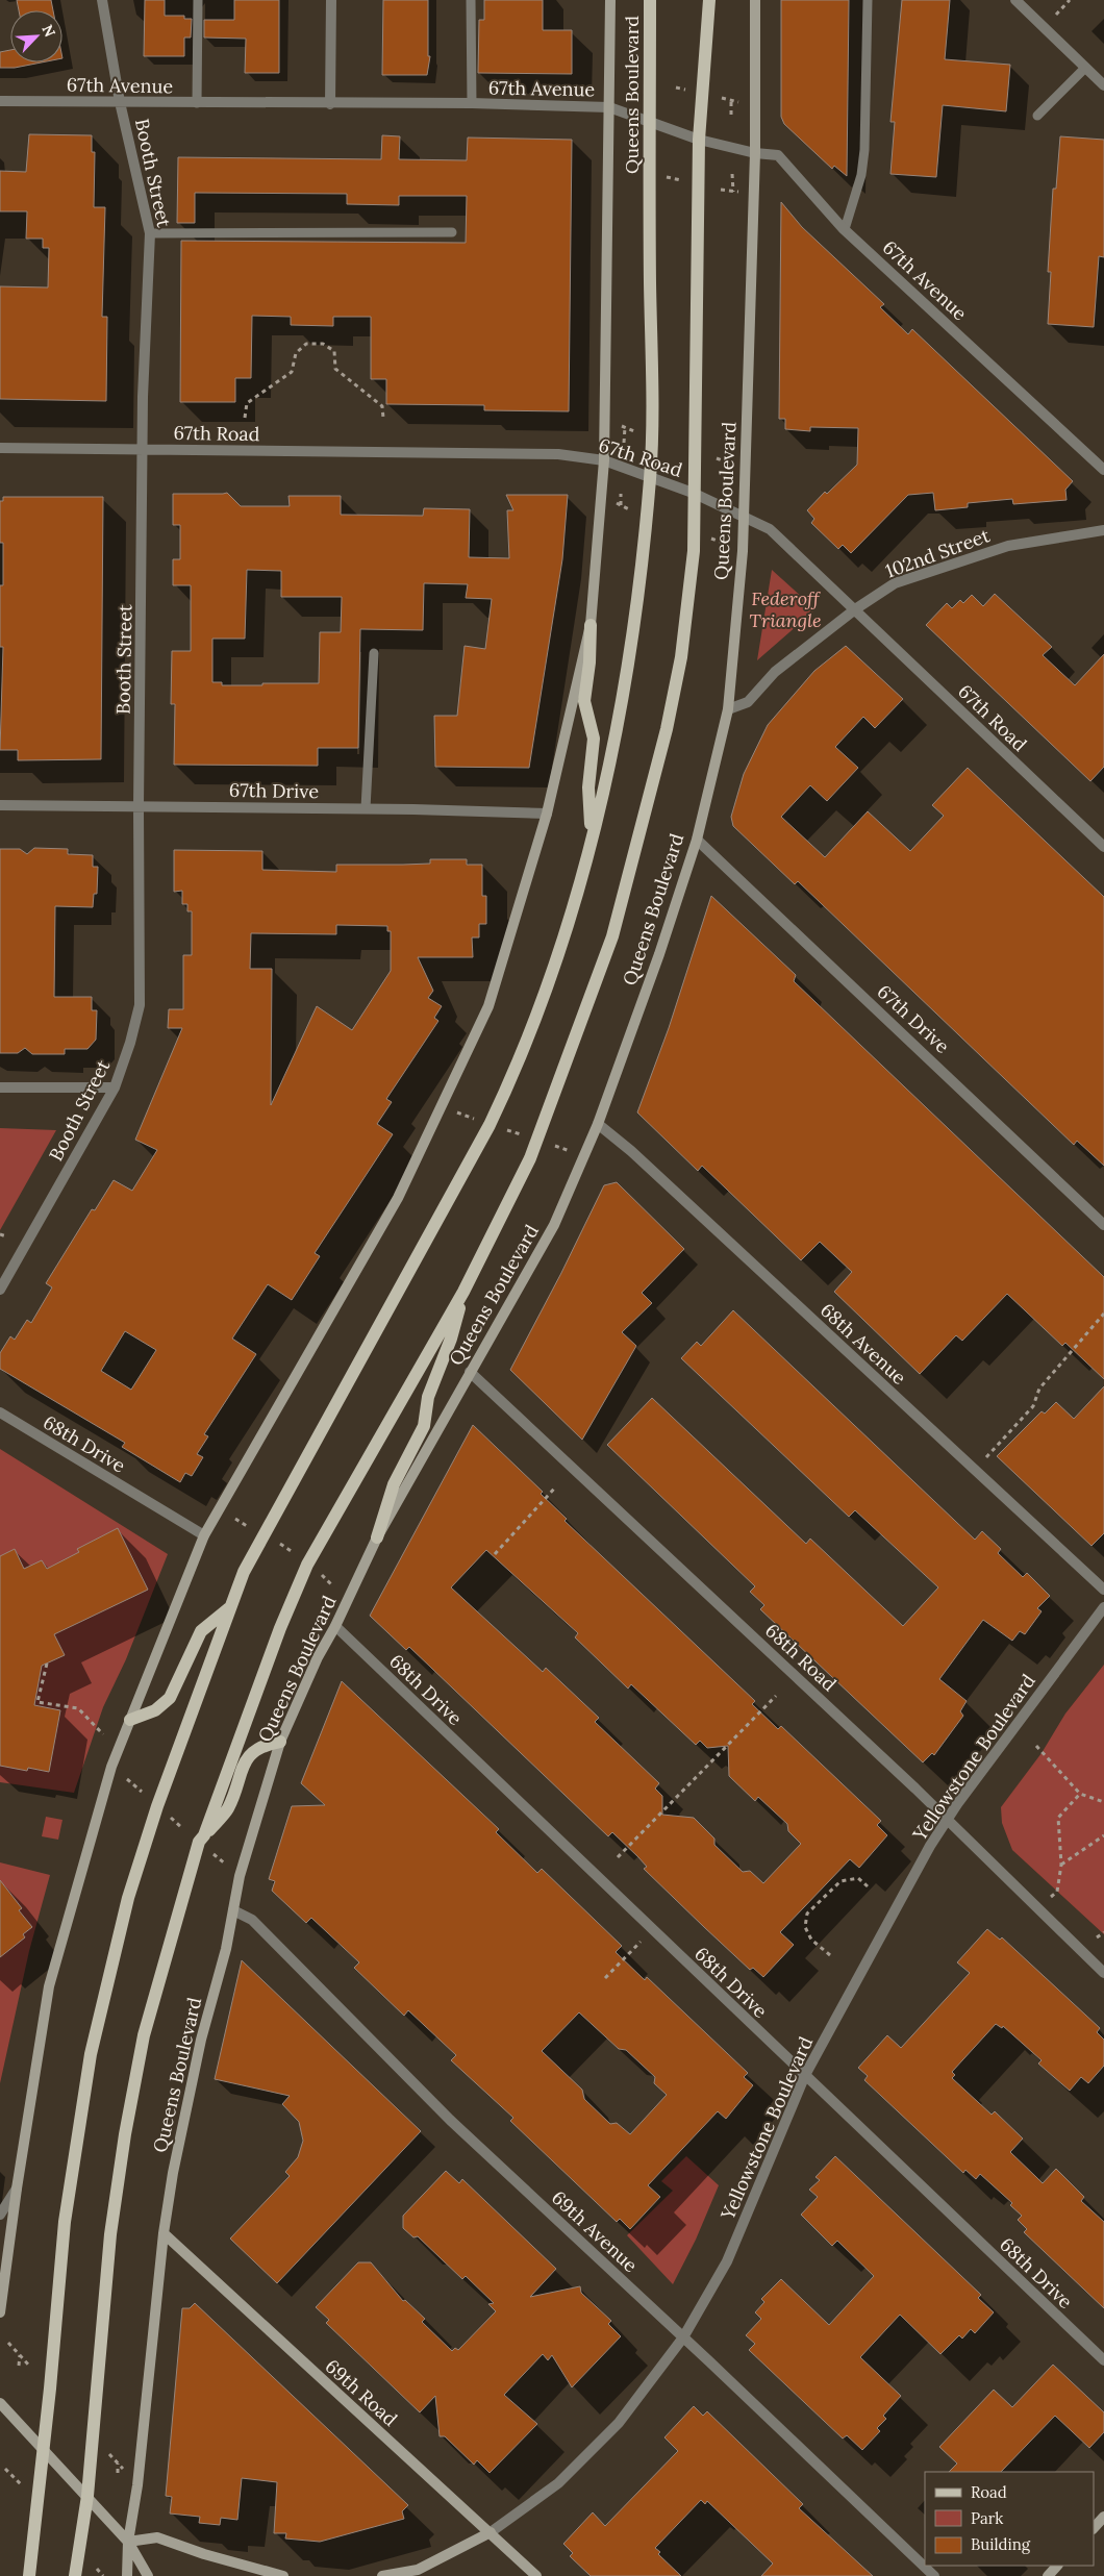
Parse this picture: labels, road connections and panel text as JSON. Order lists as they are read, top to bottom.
{
  "streets": {
    "main road": ["Queens Boulevard"],
    "street": [
      "67th Avenue",
      "Booth Street",
      "67th Road",
      "102nd Street",
      "67th Drive",
      "68th Avenue",
      "68th Drive",
      "68th Road",
      "Yellowstone Boulevard",
      "69th Avenue",
      "69th Road"
    ]
  },
  "crossings": [
    ["67th Avenue", "Queens Boulevard"],
    ["67th Avenue", "Booth Street"],
    ["Queens Boulevard", "67th Road"],
    ["Queens Boulevard", "102nd Street"],
    ["Queens Boulevard", "67th Drive"],
    ["Queens Boulevard", "68th Avenue"],
    ["Queens Boulevard", "68th Drive"],
    ["Queens Boulevard", "68th Road"],
    ["Queens Boulevard", "69th Avenue"],
    ["Queens Boulevard", "69th Road"],
    ["Booth Street", "67th Road"],
    ["Booth Street", "67th Drive"],
    ["67th Road", "102nd Street"],
    ["68th Drive", "Yellowstone Boulevard"],
    ["68th Road", "Yellowstone Boulevard"],
    ["Yellowstone Boulevard", "69th Avenue"],
    ["Yellowstone Boulevard", "69th Road"]
  ],
  "parks": ["Federoff Triangle"],
  "legend": ["Road", "Park", "Building"],
  "north": "top right"
}
